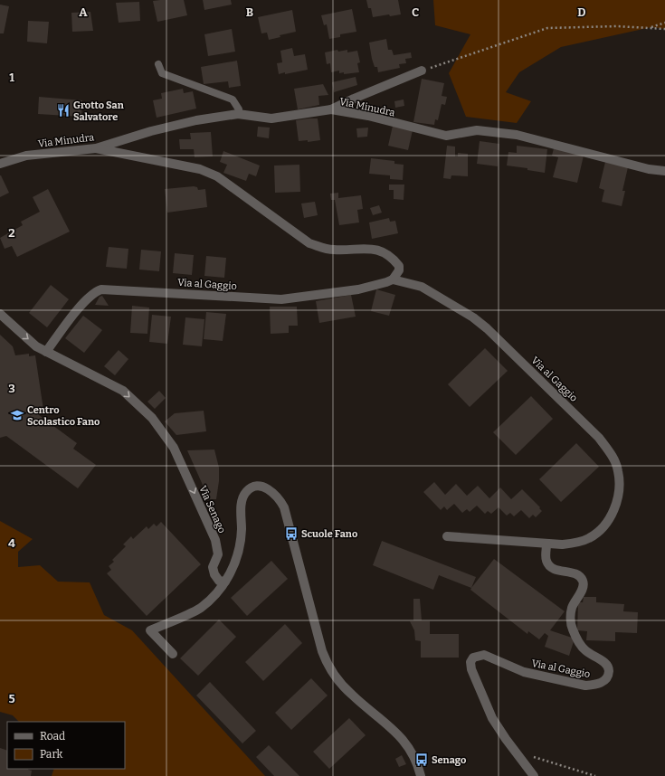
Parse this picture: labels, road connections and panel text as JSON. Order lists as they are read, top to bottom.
{
  "streets": {
    "street": ["Via Minudra", "Via al Gaggio", "Via Senago"]
  },
  "crossings": [
    ["Via al Gaggio", "Via Senago"]
  ],
  "one_way": ["Via Senago"],
  "places": {
    "restaurant": ["Grotto San Salvatore"],
    "school or university": ["Centro Scolastico Fano"],
    "bus stop": ["Scuole Fano", "Senago"]
  },
  "legend": ["Road", "Park"],
  "grid": {
    "columns": [
      "A",
      "B",
      "C",
      "D"
    ],
    "rows": [
      "1",
      "2",
      "3",
      "4",
      "5"
    ]
  }
}
